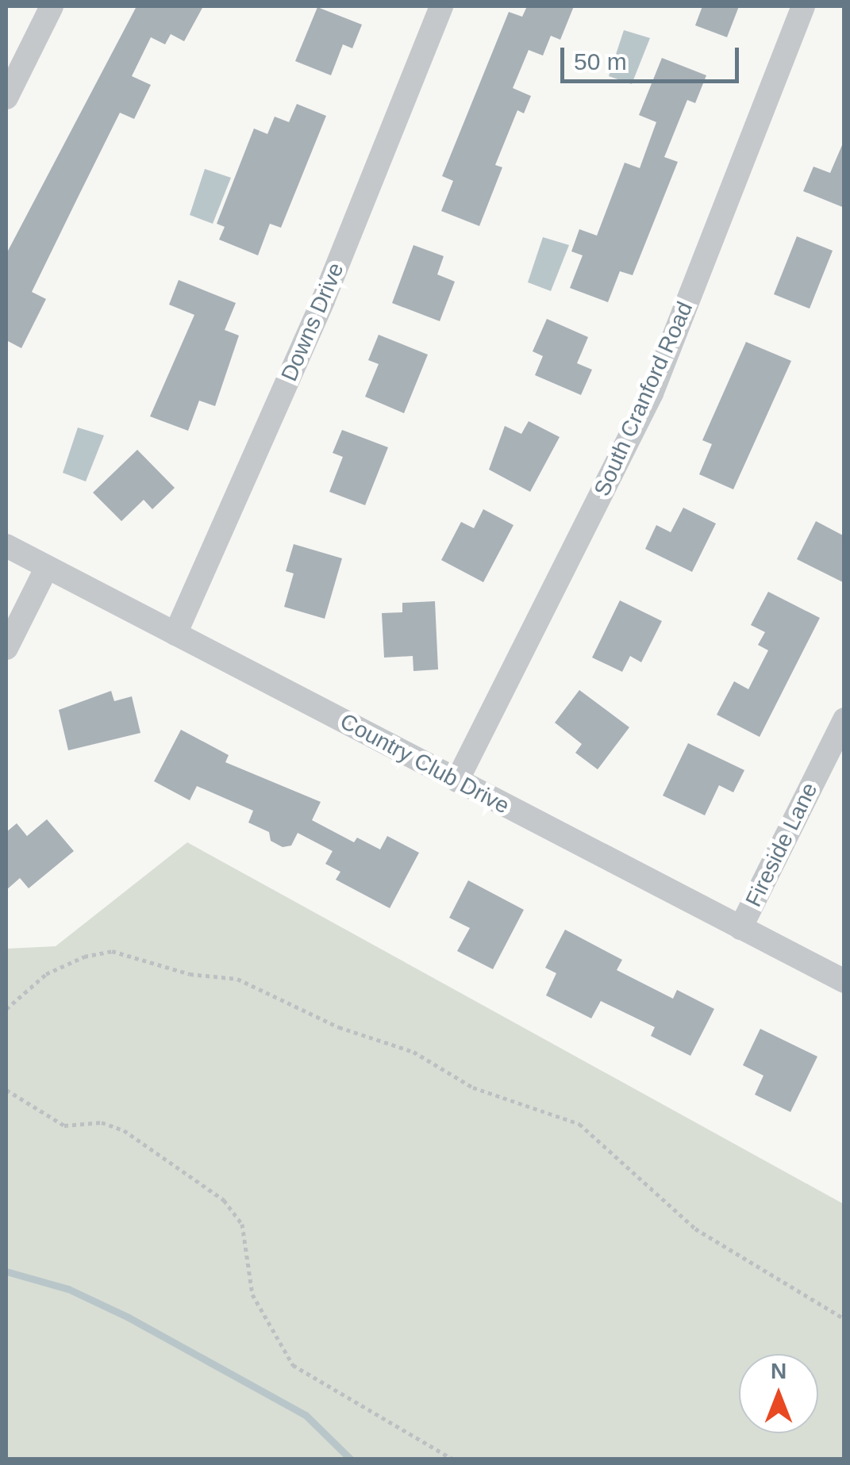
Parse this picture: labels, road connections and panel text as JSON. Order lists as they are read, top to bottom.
{
  "streets": {
    "street": [
      "Downs Drive",
      "South Cranford Road",
      "Country Club Drive",
      "Fireside Lane"
    ]
  },
  "crossings": [
    ["Downs Drive", "Country Club Drive"],
    ["South Cranford Road", "Country Club Drive"],
    ["Country Club Drive", "Fireside Lane"]
  ],
  "scale_bar": "50 m",
  "north": "top"
}
